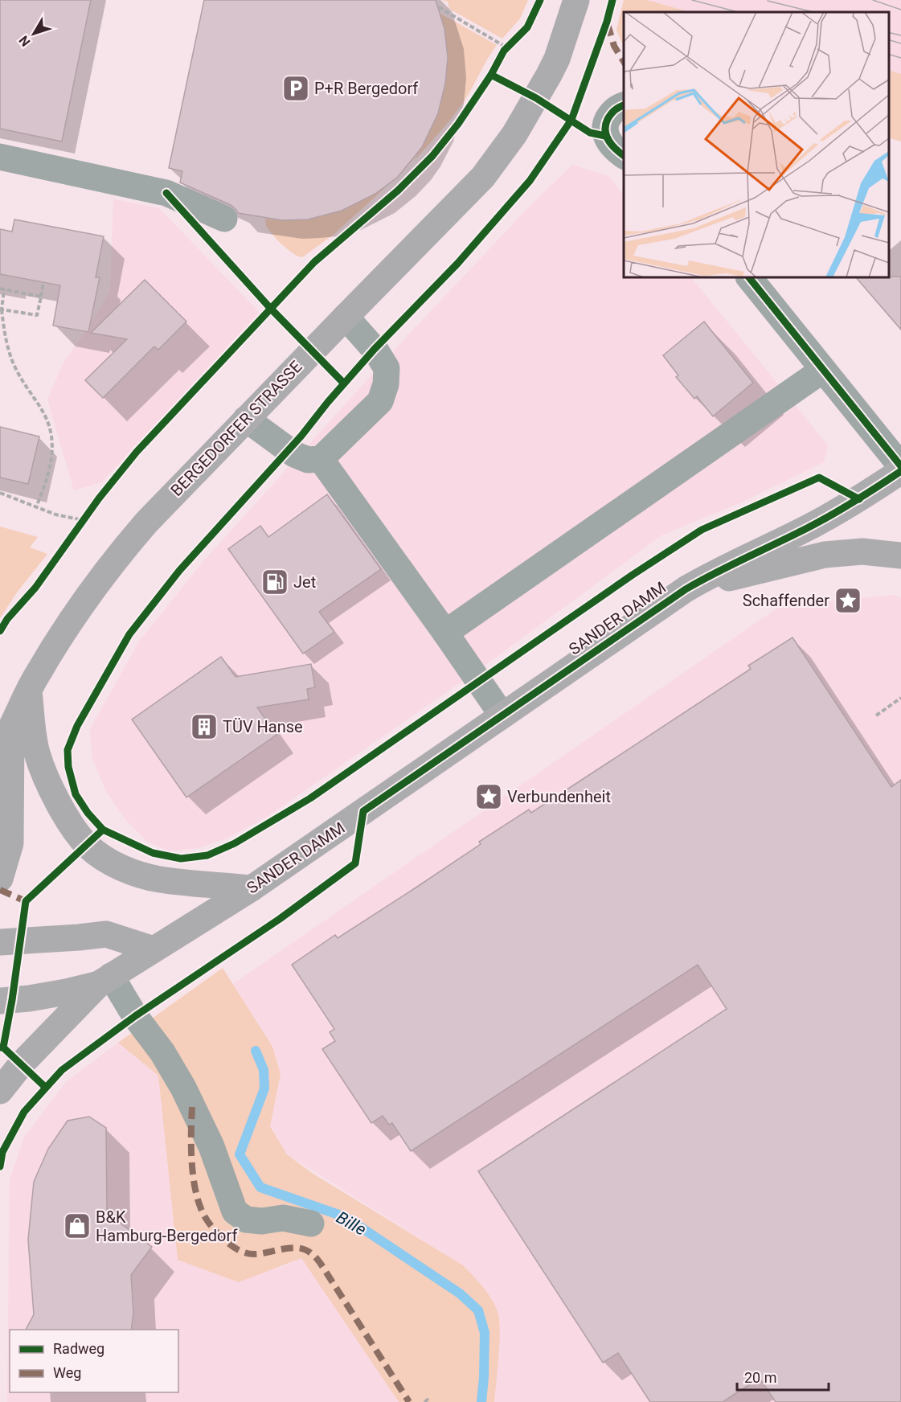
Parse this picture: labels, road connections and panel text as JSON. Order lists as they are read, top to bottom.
{
  "streets": {
    "main road": ["BERGEDORFER STRASSE", "SANDER DAMM"]
  },
  "water": ["Bille"],
  "places": {
    "parking": ["P+R Bergedorf"],
    "fuel station": ["Jet"],
    "place": ["Schaffender", "Verbundenheit"],
    "building": ["TÜV Hanse"],
    "shop": ["B&K Hamburg-Bergedorf"]
  },
  "legend": ["Radweg", "Weg"],
  "scale_bar": "20 m",
  "north": "bottom left"
}
